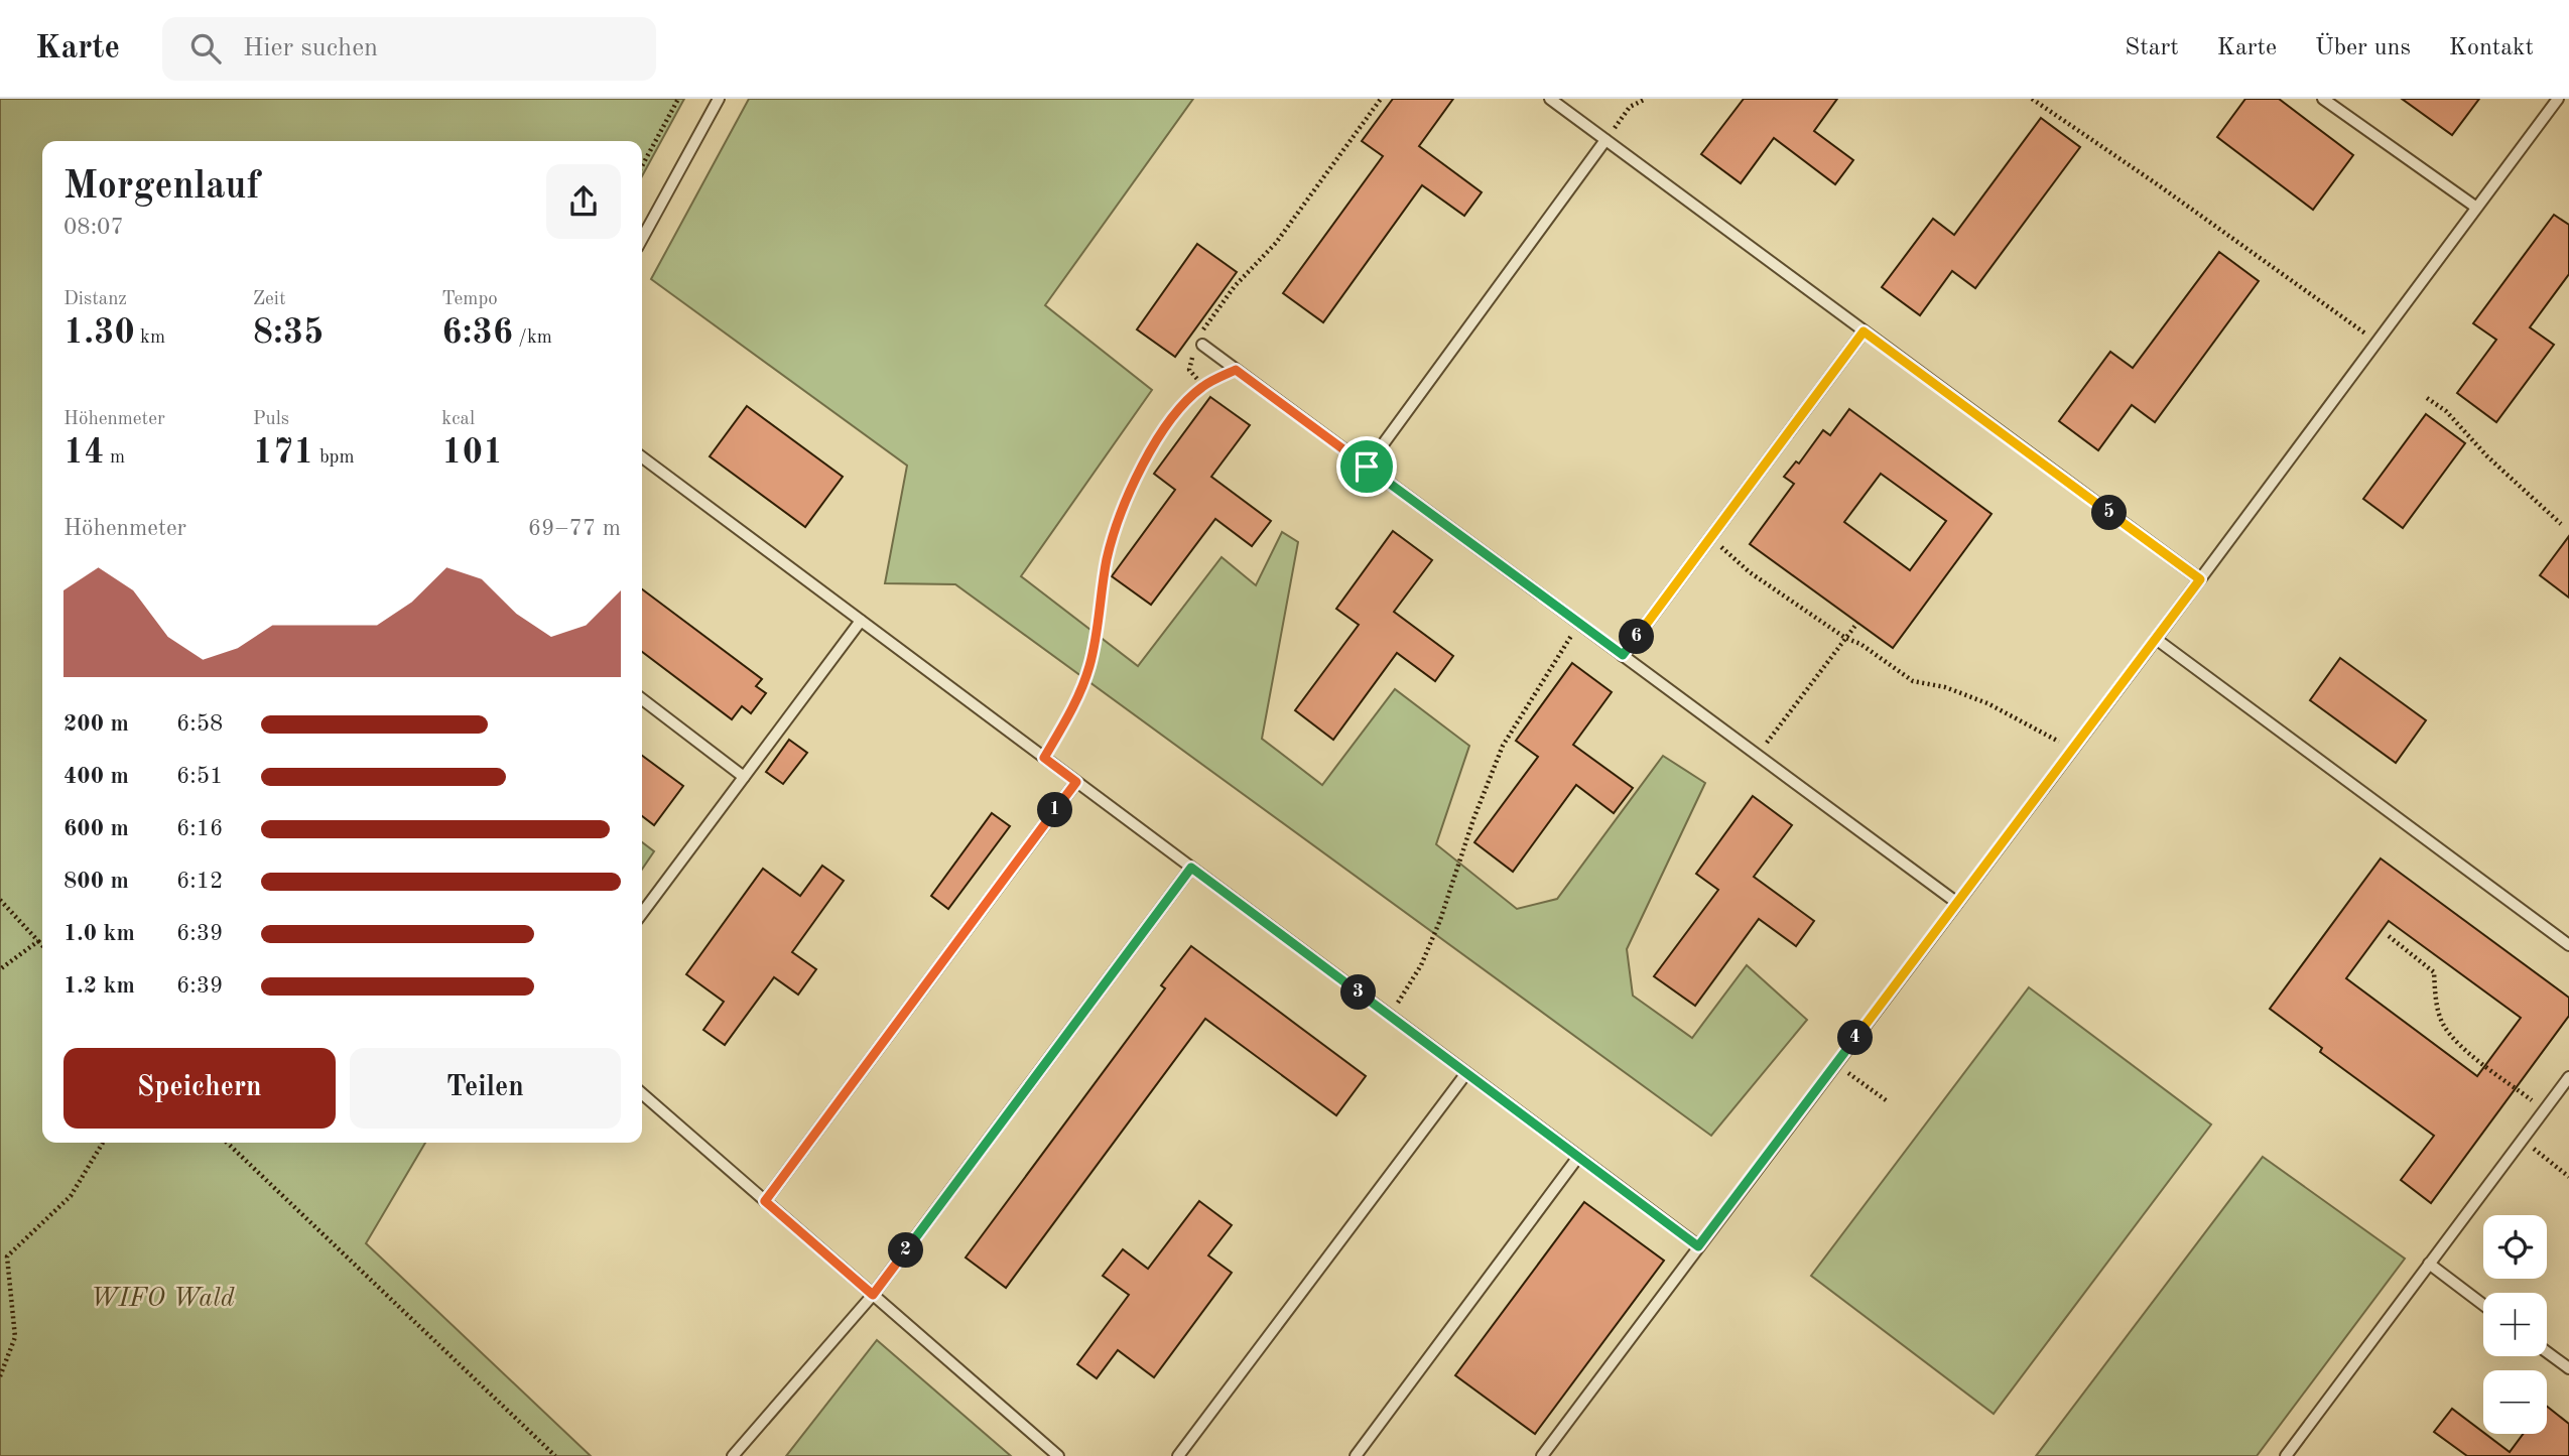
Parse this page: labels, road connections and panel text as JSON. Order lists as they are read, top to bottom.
{
  "parks": ["WIFO Wald"],
  "page": {
    "header": "Karte",
    "search": "Hier suchen",
    "nav": [
      "Start",
      "Karte",
      "Über uns",
      "Kontakt"
    ],
    "heading": ["Morgenlauf", "08:07"],
    "stats": [
      ["Distanz", "1.30 km"],
      ["Zeit", "8:35"],
      ["Tempo", "6:36 /km"],
      ["Höhenmeter", "14 m"],
      ["Puls", "171 bpm"],
      ["kcal", "101"]
    ],
    "pins": [
      "5",
      "6",
      "1",
      "3",
      "4",
      "2"
    ],
    "chart": ["Höhenmeter", "69–77 m"],
    "list": [
      {
        "name": "200 m",
        "note": "6:58"
      },
      {
        "name": "400 m",
        "note": "6:51"
      },
      {
        "name": "600 m",
        "note": "6:16"
      },
      {
        "name": "800 m",
        "note": "6:12"
      },
      {
        "name": "1.0 km",
        "note": "6:39"
      },
      {
        "name": "1.2 km",
        "note": "6:39"
      }
    ],
    "buttons": ["Speichern", "Teilen"],
    "map_buttons": ["+", "−"]
  }
}
